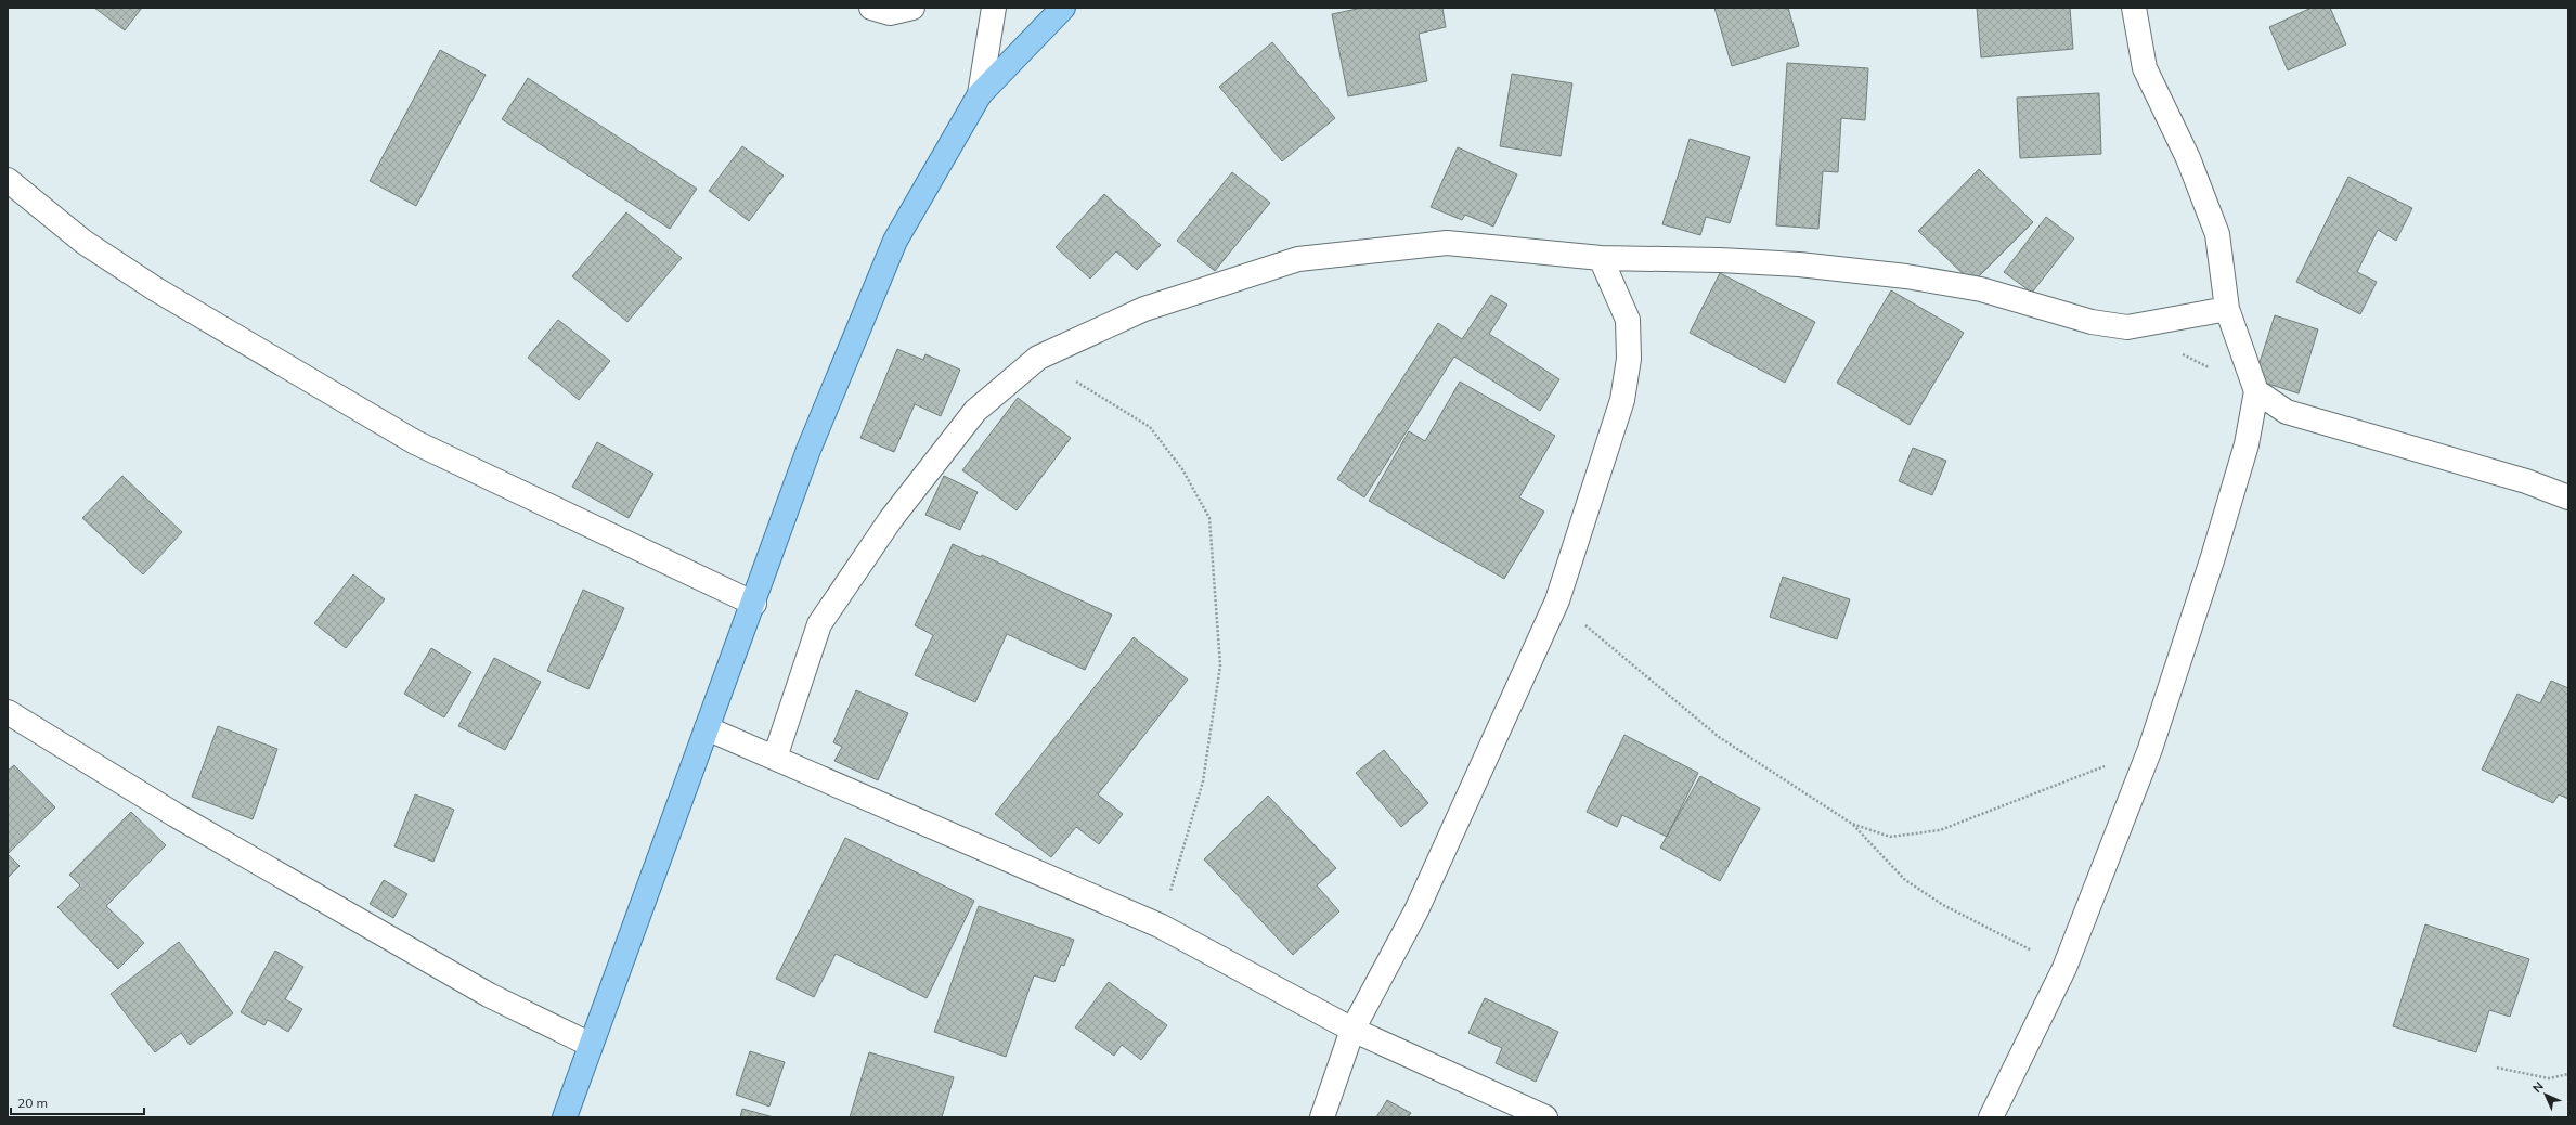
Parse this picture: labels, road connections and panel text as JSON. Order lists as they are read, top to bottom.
{
  "scale_bar": "20 m",
  "north": "top left"
}
